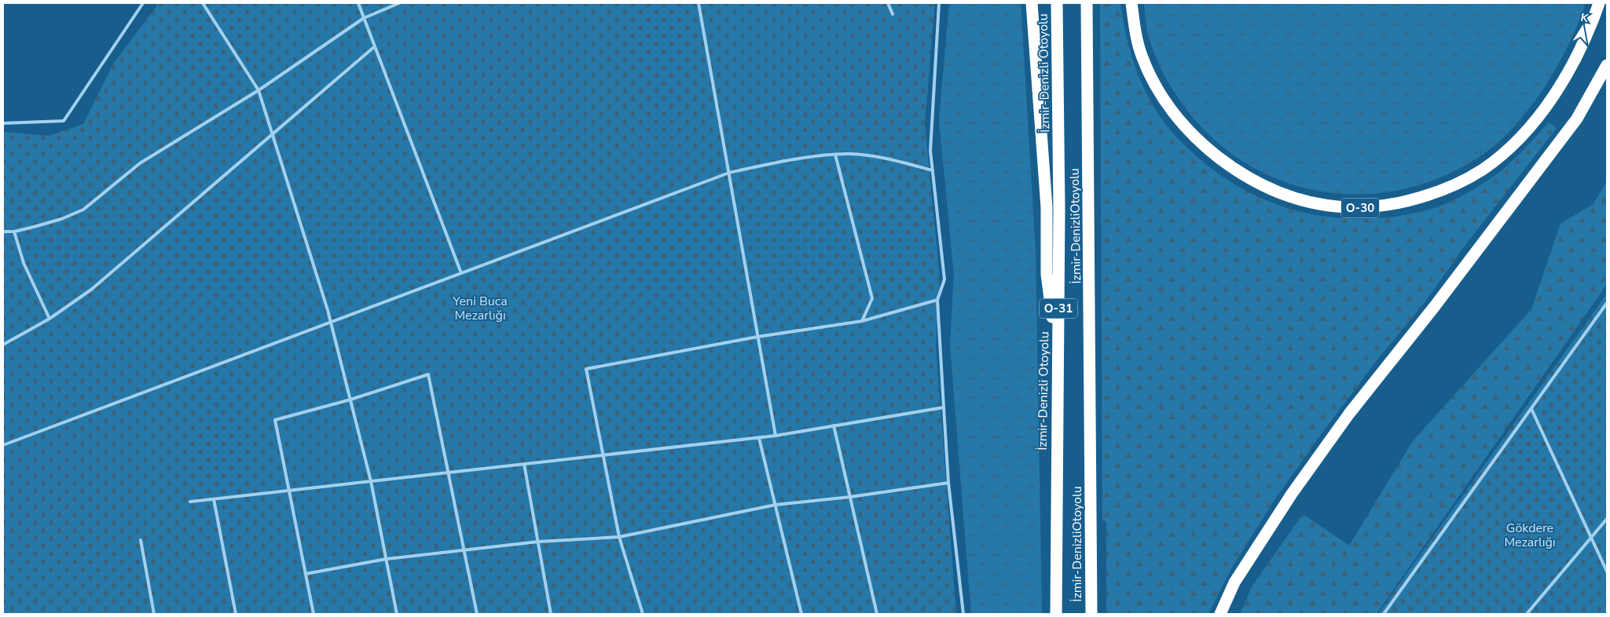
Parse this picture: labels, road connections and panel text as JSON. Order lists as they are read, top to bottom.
{
  "streets": {
    "highway": [
      "İzmir-Denizli Otoyolu",
      "O-30",
      "İzmir-DenizliOtoyolu",
      "O-31"
    ]
  },
  "parks": ["Yeni Buca Mezarlığı", "Gökdere Mezarlığı"],
  "north": "top"
}
